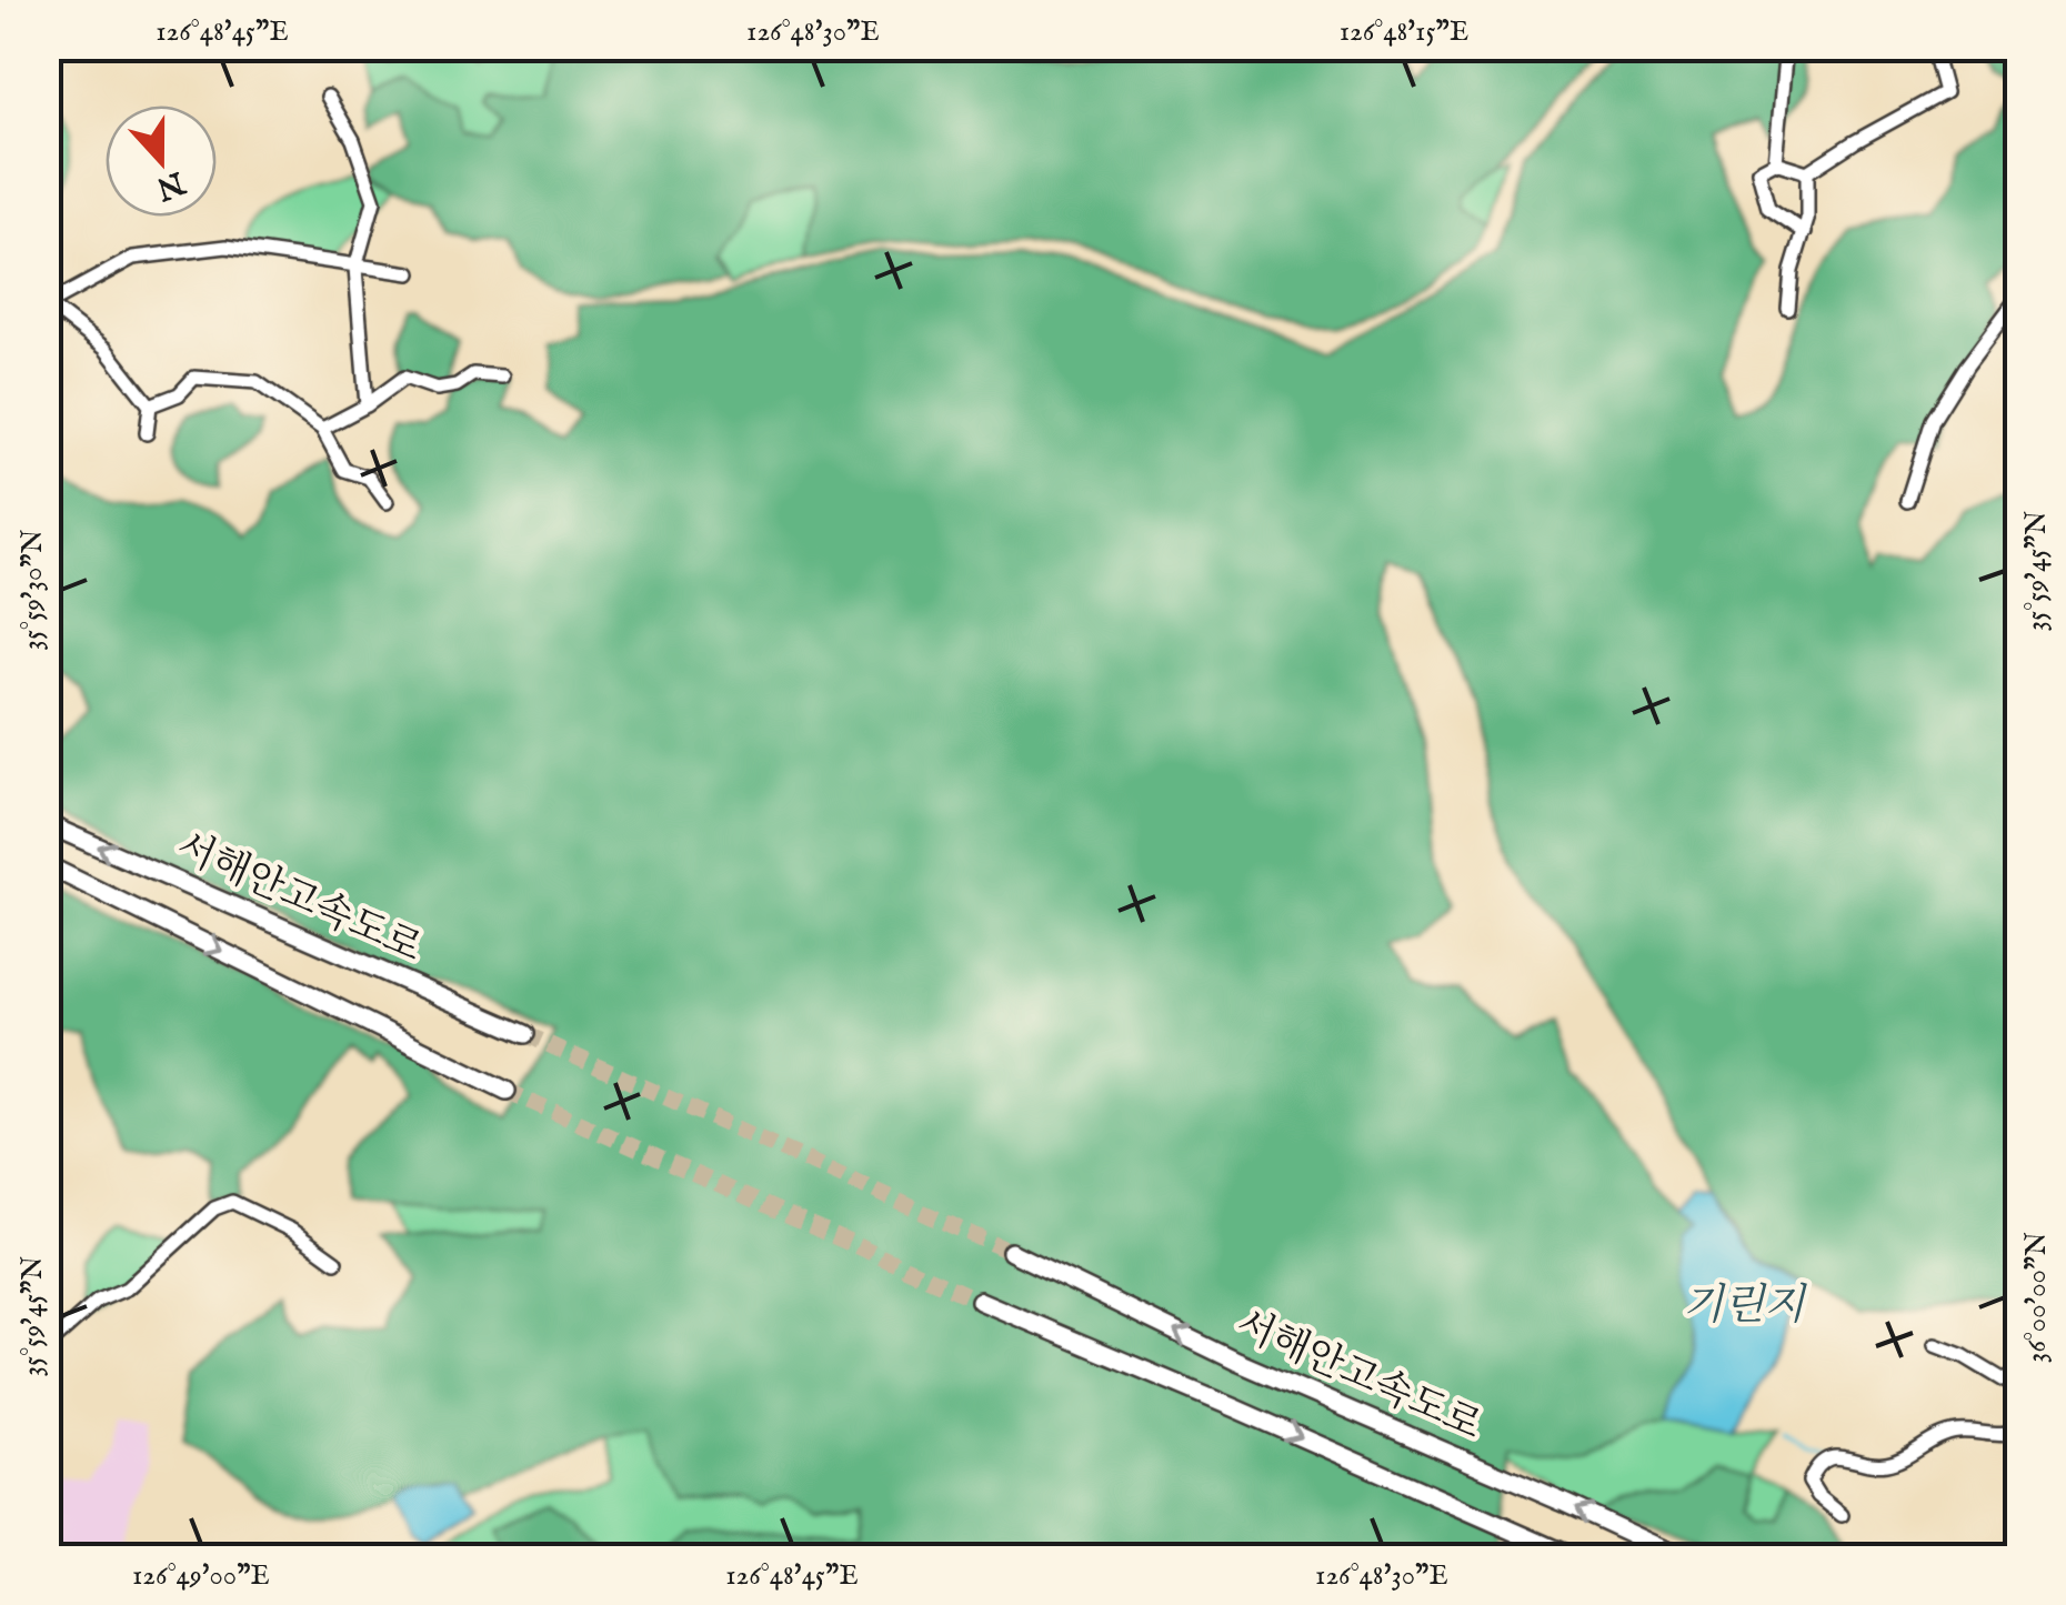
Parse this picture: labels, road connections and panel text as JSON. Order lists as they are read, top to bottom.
{
  "streets": {
    "highway": ["서해안고속도로"]
  },
  "water": ["기린지"],
  "north": "bottom",
  "coordinates": [
    "126°48'45\"E",
    "126°48'30\"E",
    "126°48'15\"E",
    "35°59'45\"N",
    "35°59'30\"N",
    "36°00'00\"N",
    "126°49'00\"E"
  ]
}
